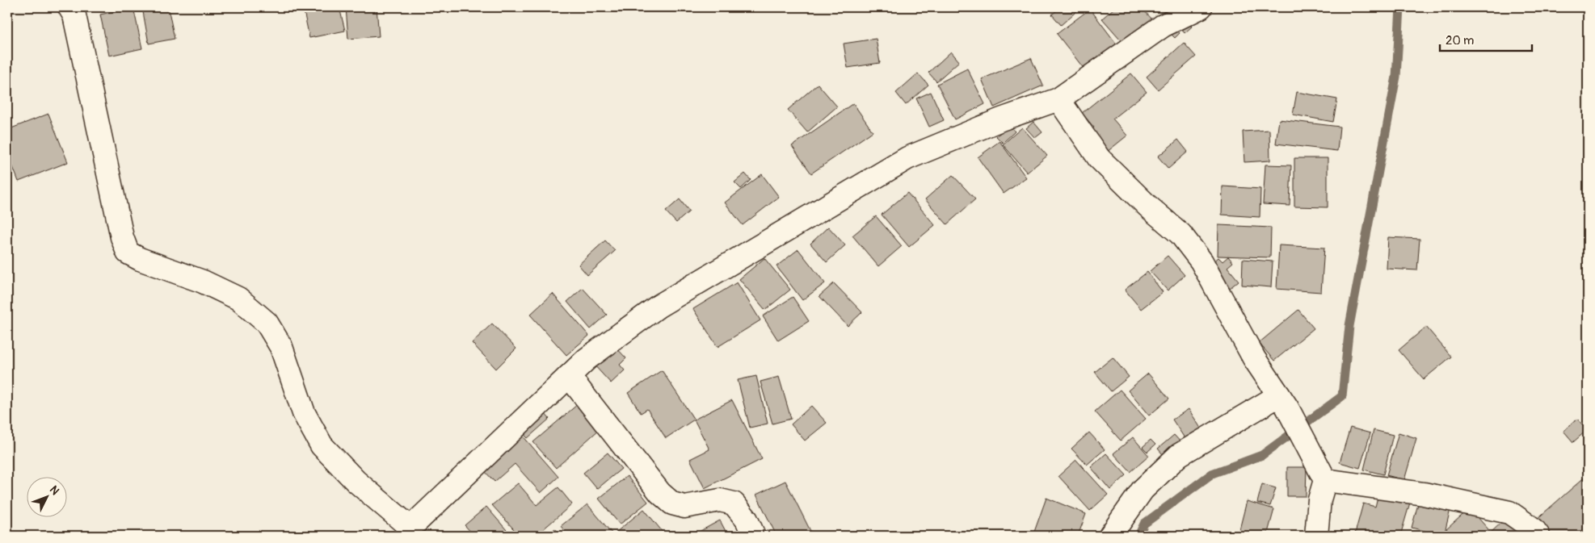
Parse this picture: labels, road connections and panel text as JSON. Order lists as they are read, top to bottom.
{
  "scale_bar": "20 m",
  "north": "top right"
}
